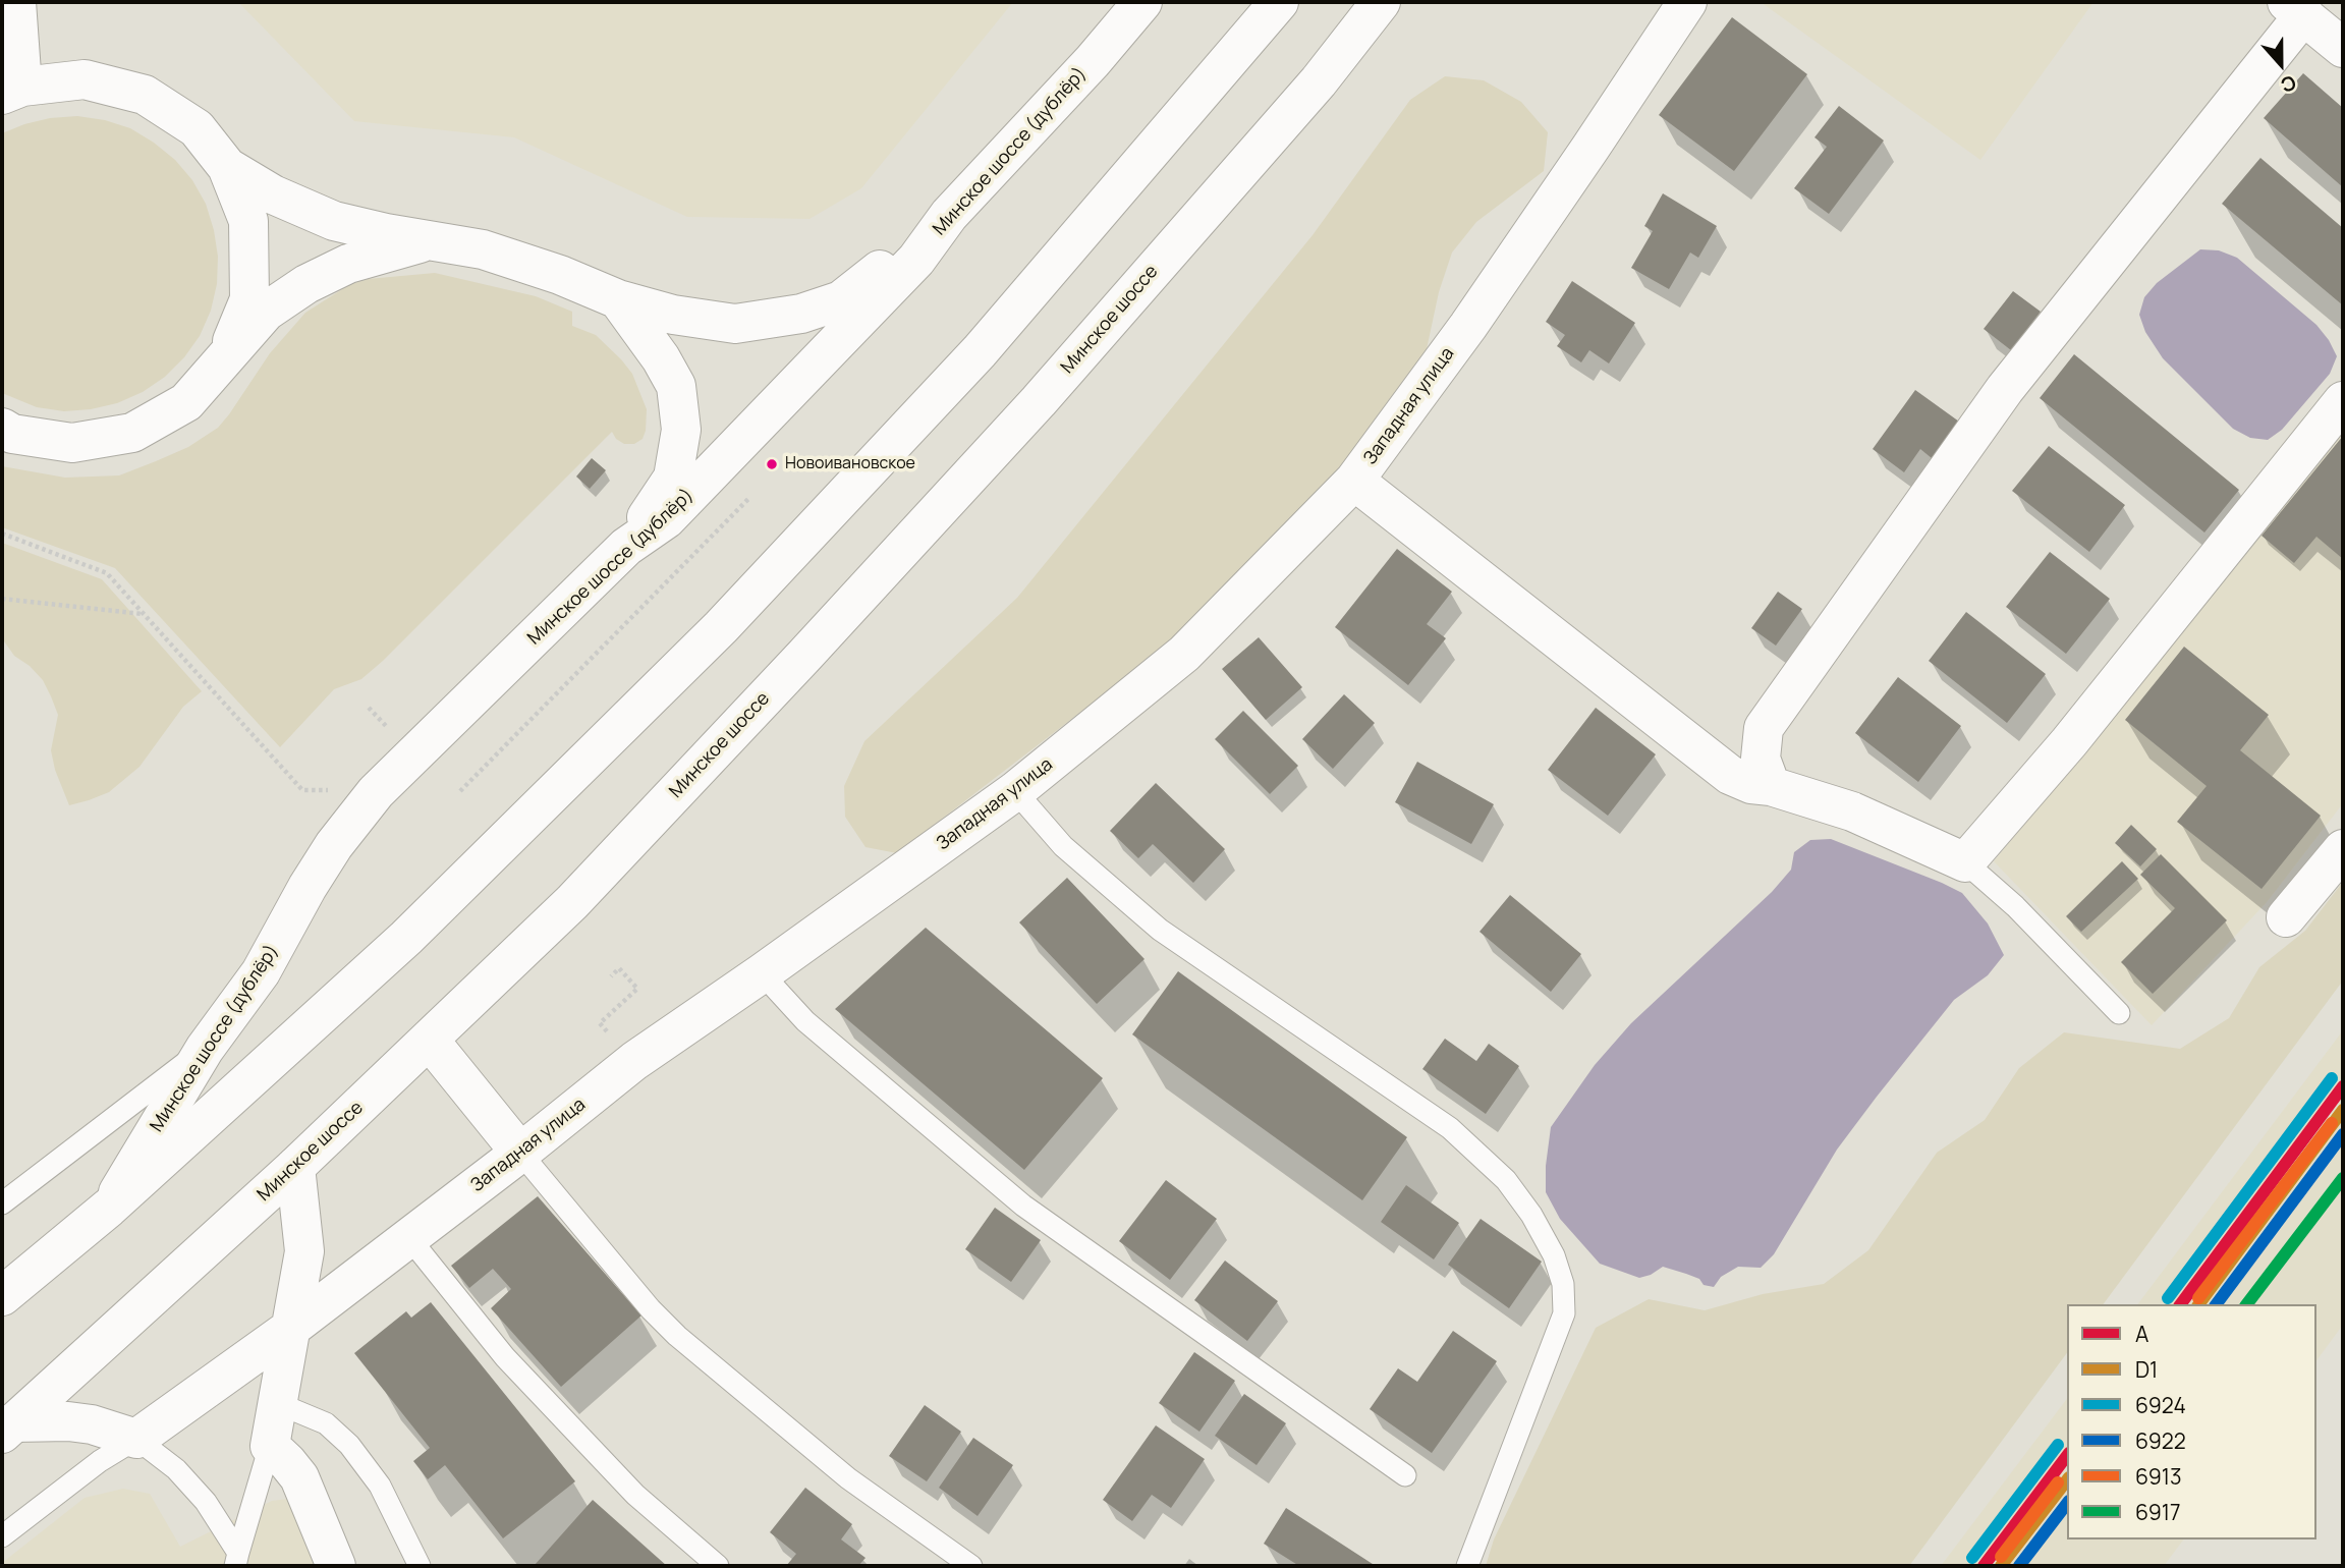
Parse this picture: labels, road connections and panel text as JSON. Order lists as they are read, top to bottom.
{
  "streets": {
    "main road": ["Минское шоссе (дублёр)", "Минское шоссе", "Западная улица"]
  },
  "places": ["Новоивановское"],
  "lines": [
    "transit line 6924",
    "transit line A",
    "transit line D1",
    "transit line 6913",
    "transit line 6922",
    "transit line 6917"
  ],
  "legend": [
    "A",
    "D1",
    "6924",
    "6922",
    "6913",
    "6917"
  ],
  "north": "bottom"
}
